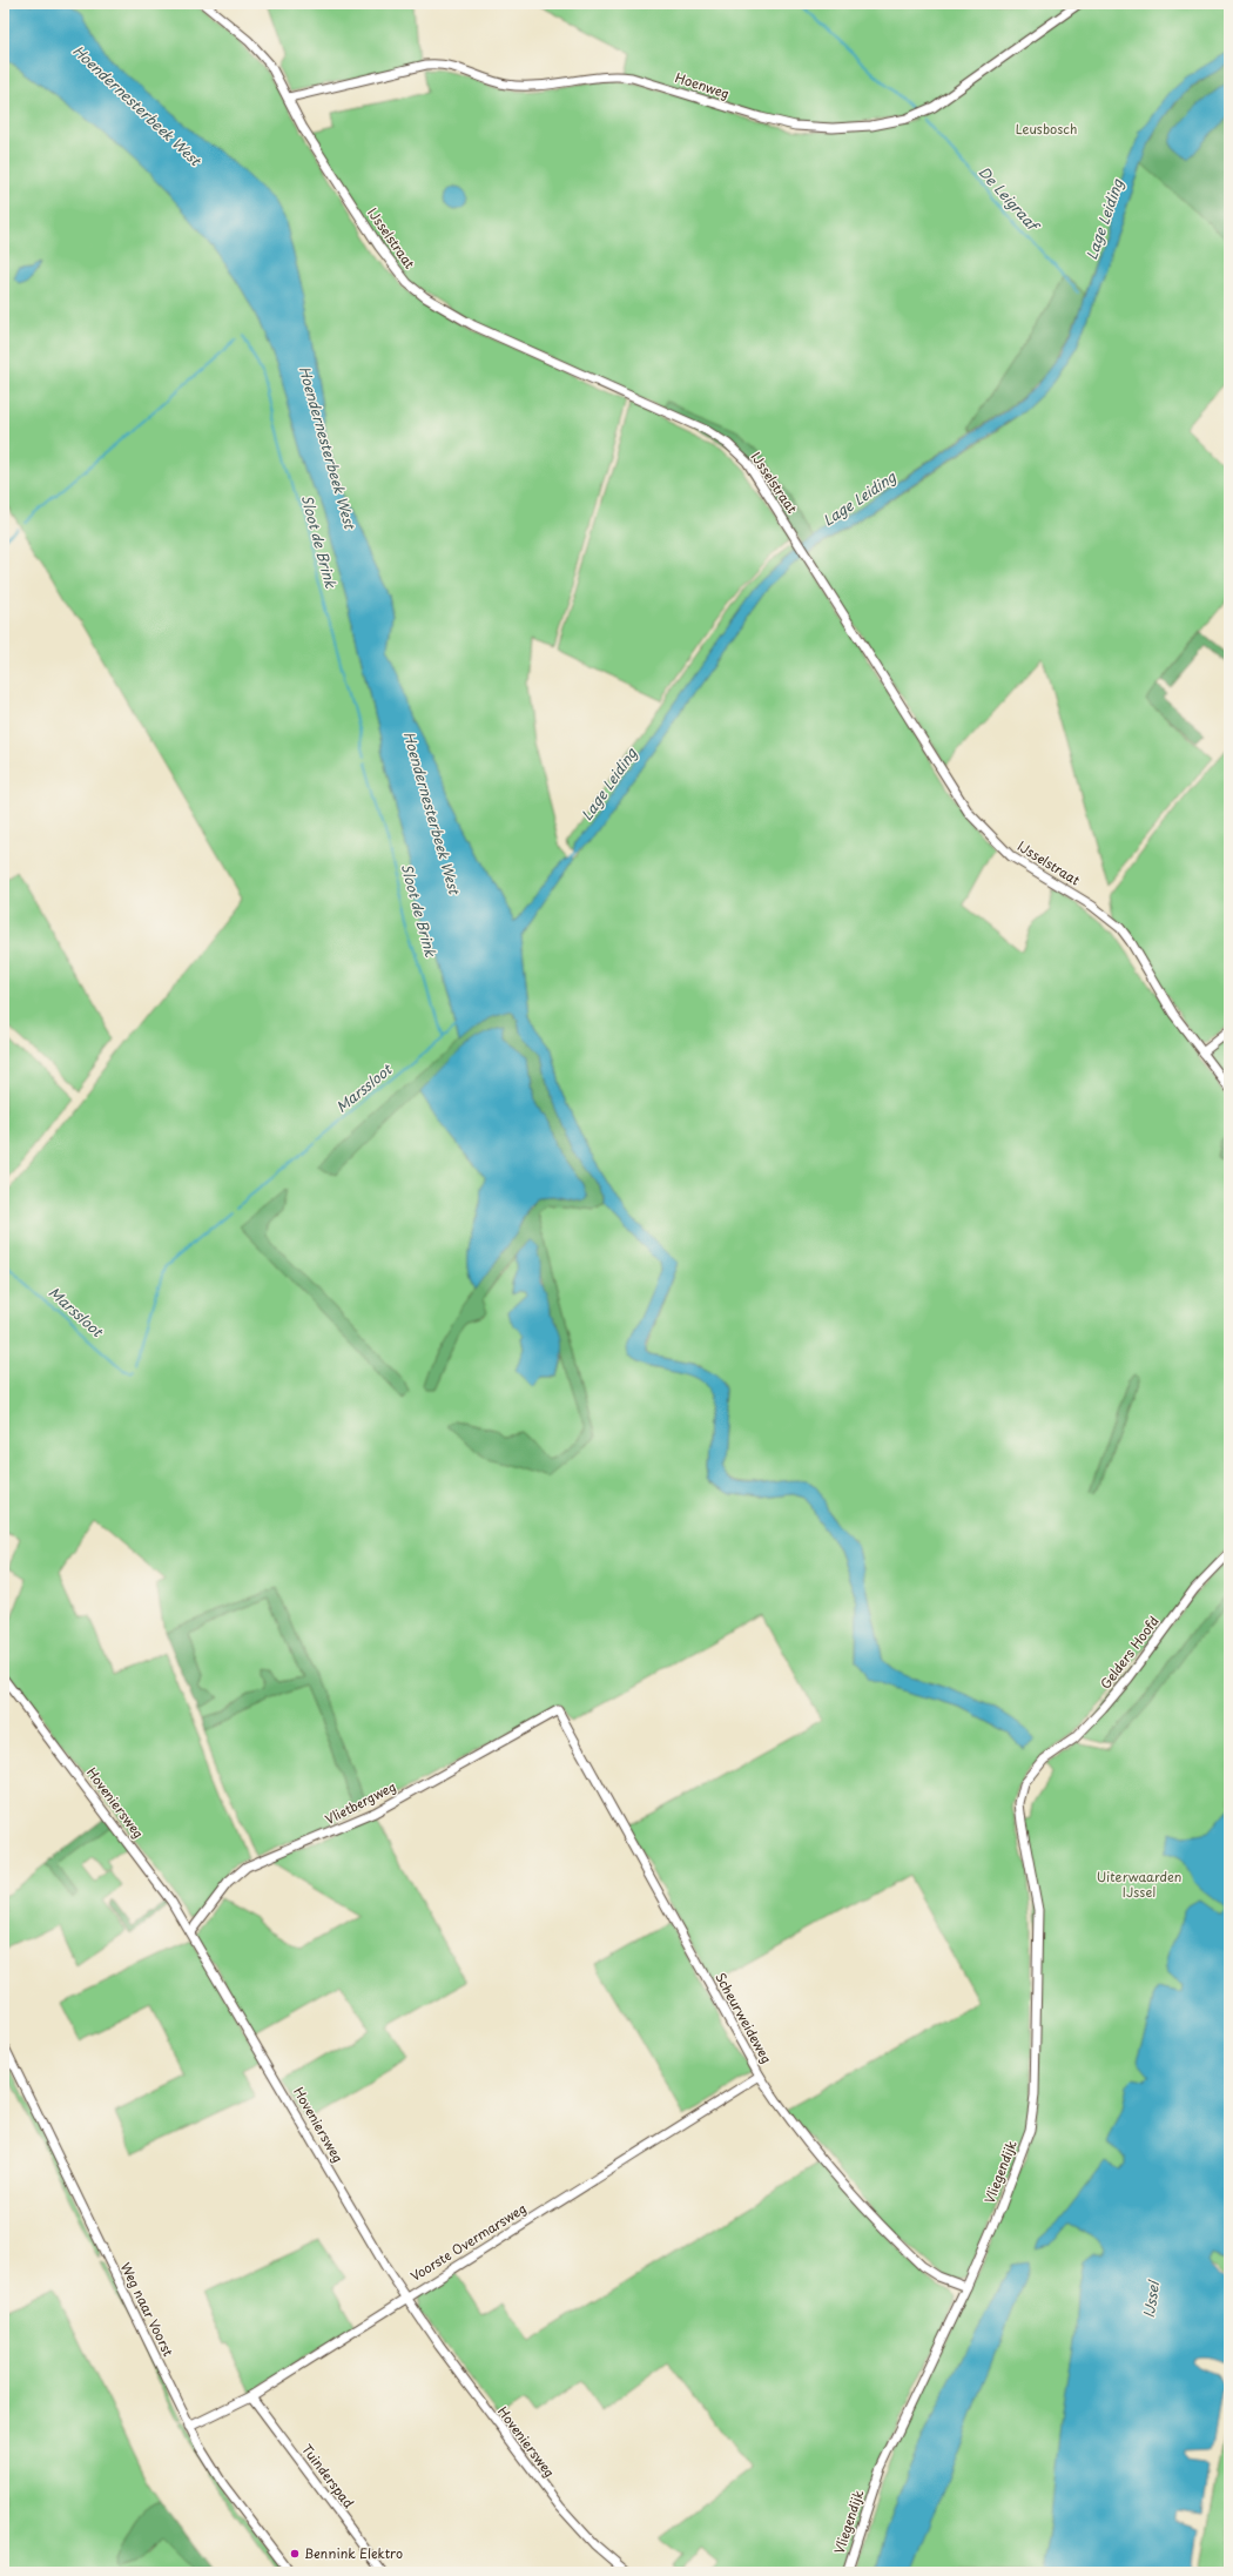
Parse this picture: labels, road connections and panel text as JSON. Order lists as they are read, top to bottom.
{
  "streets": {
    "street": [
      "Hoenweg",
      "IJsselstraat",
      "Gelders Hoofd",
      "Hoveniersweg",
      "Vlietbergweg",
      "Scheurweideweg",
      "Vliegendijk",
      "Voorste Overmarsweg",
      "Weg naar Voorst",
      "Tuinderspad"
    ]
  },
  "crossings": [
    ["Hoenweg", "IJsselstraat"],
    ["Gelders Hoofd", "Vliegendijk"],
    ["Hoveniersweg", "Vlietbergweg"],
    ["Hoveniersweg", "Voorste Overmarsweg"],
    ["Vlietbergweg", "Scheurweideweg"],
    ["Scheurweideweg", "Vliegendijk"],
    ["Scheurweideweg", "Voorste Overmarsweg"],
    ["Voorste Overmarsweg", "Weg naar Voorst"],
    ["Voorste Overmarsweg", "Tuinderspad"]
  ],
  "water": [
    "Hoendernesterbeek West",
    "De Leigraaf",
    "Lage Leiding",
    "Sloot de Brink",
    "Marssloot",
    "IJssel"
  ],
  "parks": ["Leusbosch", "Uiterwaarden IJssel"],
  "places": ["Bennink Elektro"]
}
